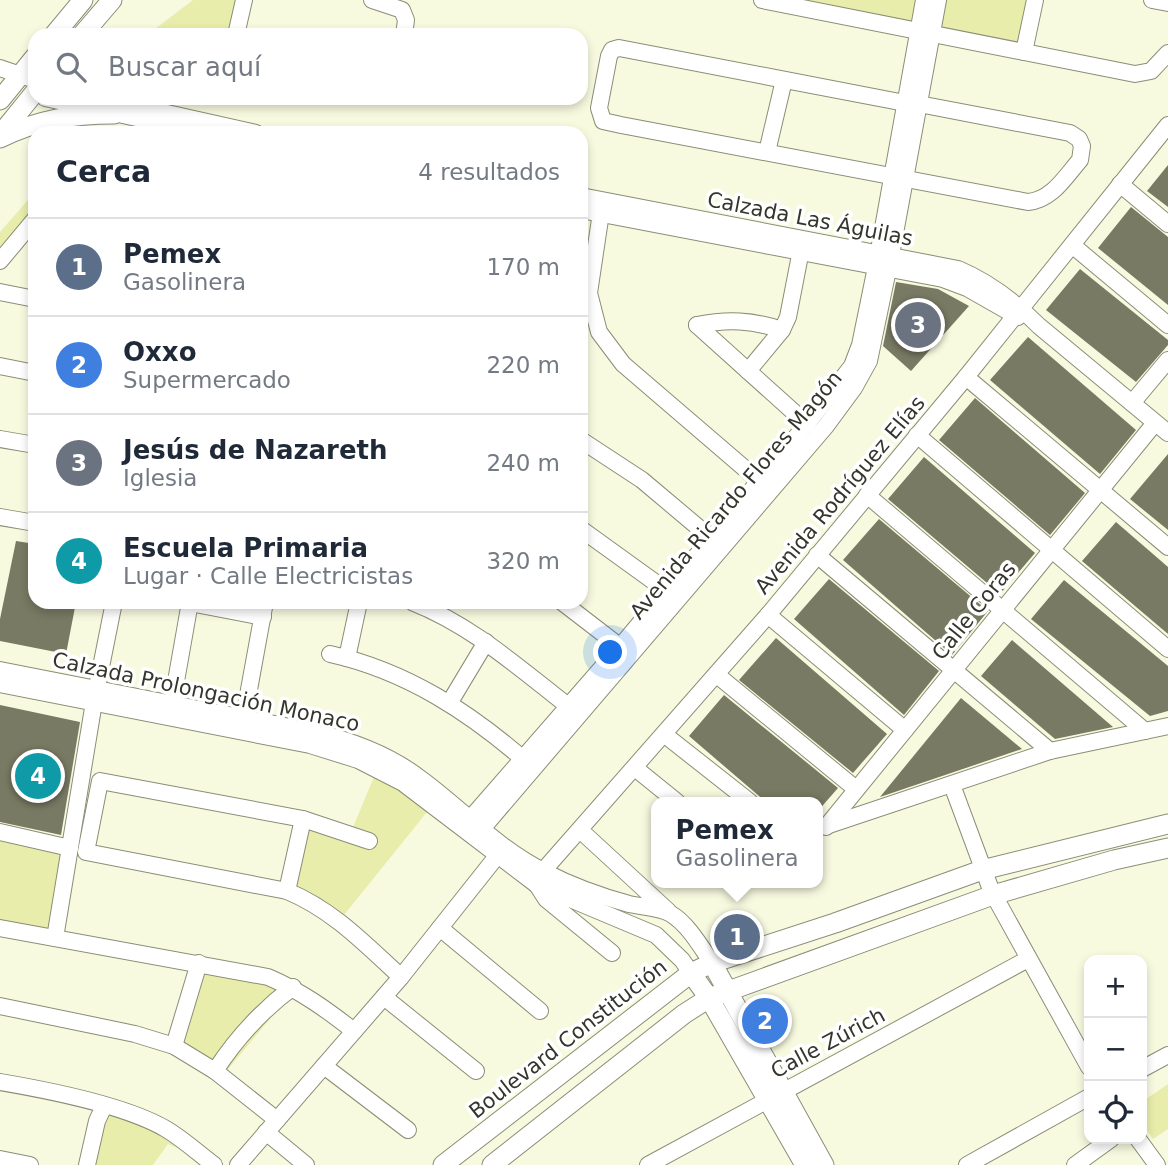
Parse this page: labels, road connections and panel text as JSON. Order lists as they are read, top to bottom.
{
  "streets": {
    "main road": ["Boulevard Constitución"],
    "street": [
      "Calzada Las Águilas",
      "Avenida Ricardo Flores Magón",
      "Avenida Rodríguez Elías",
      "Calle Coras",
      "Calzada Prolongación Monaco",
      "Calle Zúrich"
    ]
  },
  "crossings": [
    ["Calzada Las Águilas", "Avenida Ricardo Flores Magón"],
    ["Calzada Las Águilas", "Avenida Rodríguez Elías"],
    ["Calzada Las Águilas", "Calle Coras"],
    ["Avenida Ricardo Flores Magón", "Calzada Prolongación Monaco"],
    ["Avenida Rodríguez Elías", "Calzada Prolongación Monaco"],
    ["Calzada Prolongación Monaco", "Boulevard Constitución"]
  ],
  "page": {
    "search": "Buscar aquí",
    "heading": ["Cerca", "4 resultados"],
    "list": [
      {
        "mark": "1",
        "name": "Pemex",
        "note": "Gasolinera",
        "value": "170 m"
      },
      {
        "mark": "2",
        "name": "Oxxo",
        "note": "Supermercado",
        "value": "220 m"
      },
      {
        "mark": "3",
        "name": "Jesús de Nazareth",
        "note": "Iglesia",
        "value": "240 m"
      },
      {
        "mark": "4",
        "name": "Escuela Primaria",
        "note": "Lugar · Calle Electricistas",
        "value": "320 m"
      }
    ],
    "pins": [
      "3",
      "4",
      "1",
      "2"
    ],
    "popup": ["Pemex", "Gasolinera"],
    "map_buttons": ["+", "−"]
  }
}
